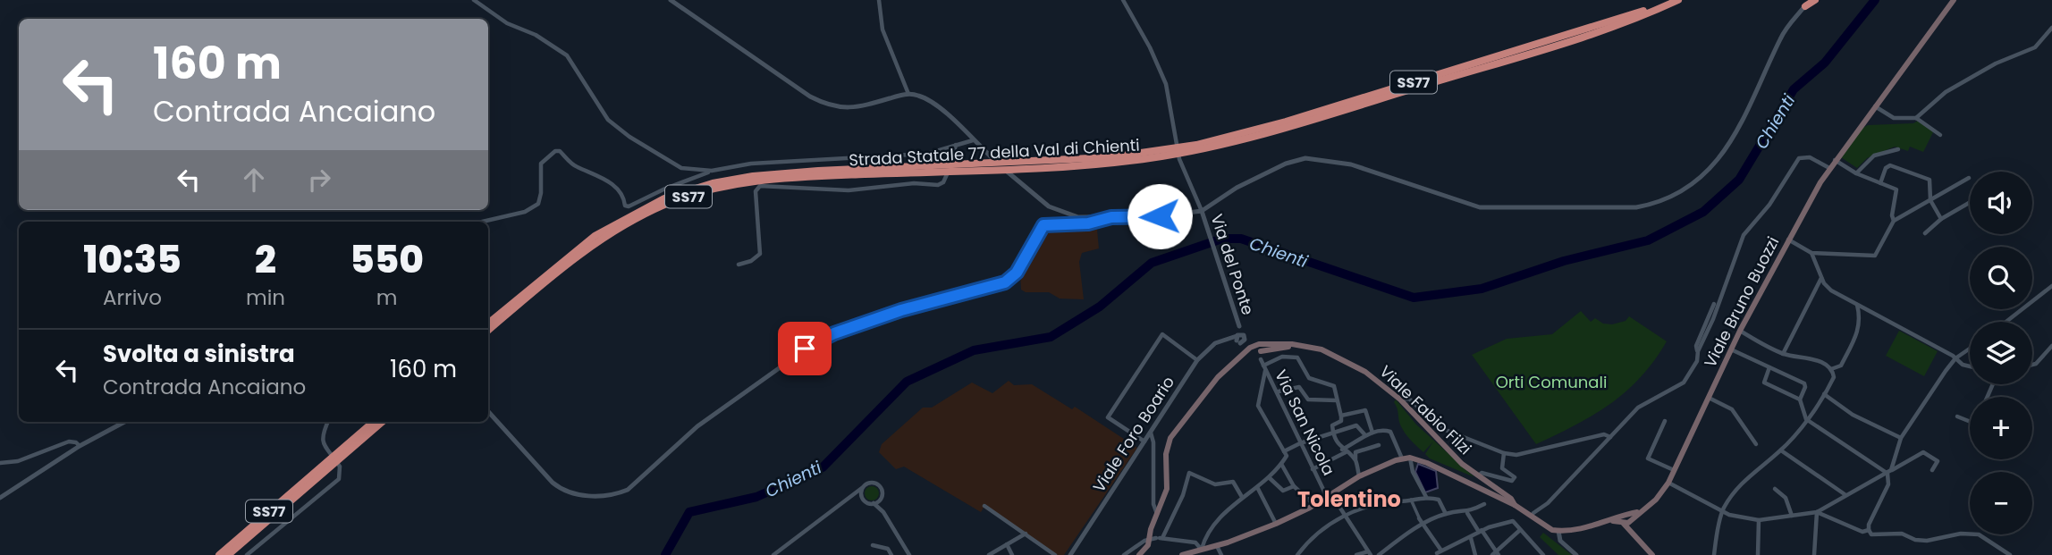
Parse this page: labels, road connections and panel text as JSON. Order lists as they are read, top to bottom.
{
  "streets": {
    "highway": ["SS77", "Strada Statale 77 della Val di Chienti"],
    "main road": ["Viale Bruno Buozzi", "Viale Fabio Filzi"],
    "street": ["Via del Ponte", "Via San Nicola", "Viale Foro Boario"]
  },
  "crossings": [
    ["Via del Ponte", "Viale Fabio Filzi"],
    ["Via del Ponte", "Viale Foro Boario"],
    ["Viale Fabio Filzi", "Via San Nicola"]
  ],
  "districts": ["Tolentino"],
  "water": ["Chienti"],
  "parks": ["Orti Comunali"],
  "page": {
    "turn": ["160 m", "Contrada Ancaiano"],
    "map_buttons": ["+", "−"],
    "eta": [
      "10:35",
      "Arrivo",
      "2",
      "min",
      "550",
      "m"
    ],
    "list": [
      {
        "name": "Svolta a sinistra",
        "note": "Contrada Ancaiano",
        "value": "160 m"
      }
    ]
  }
}
